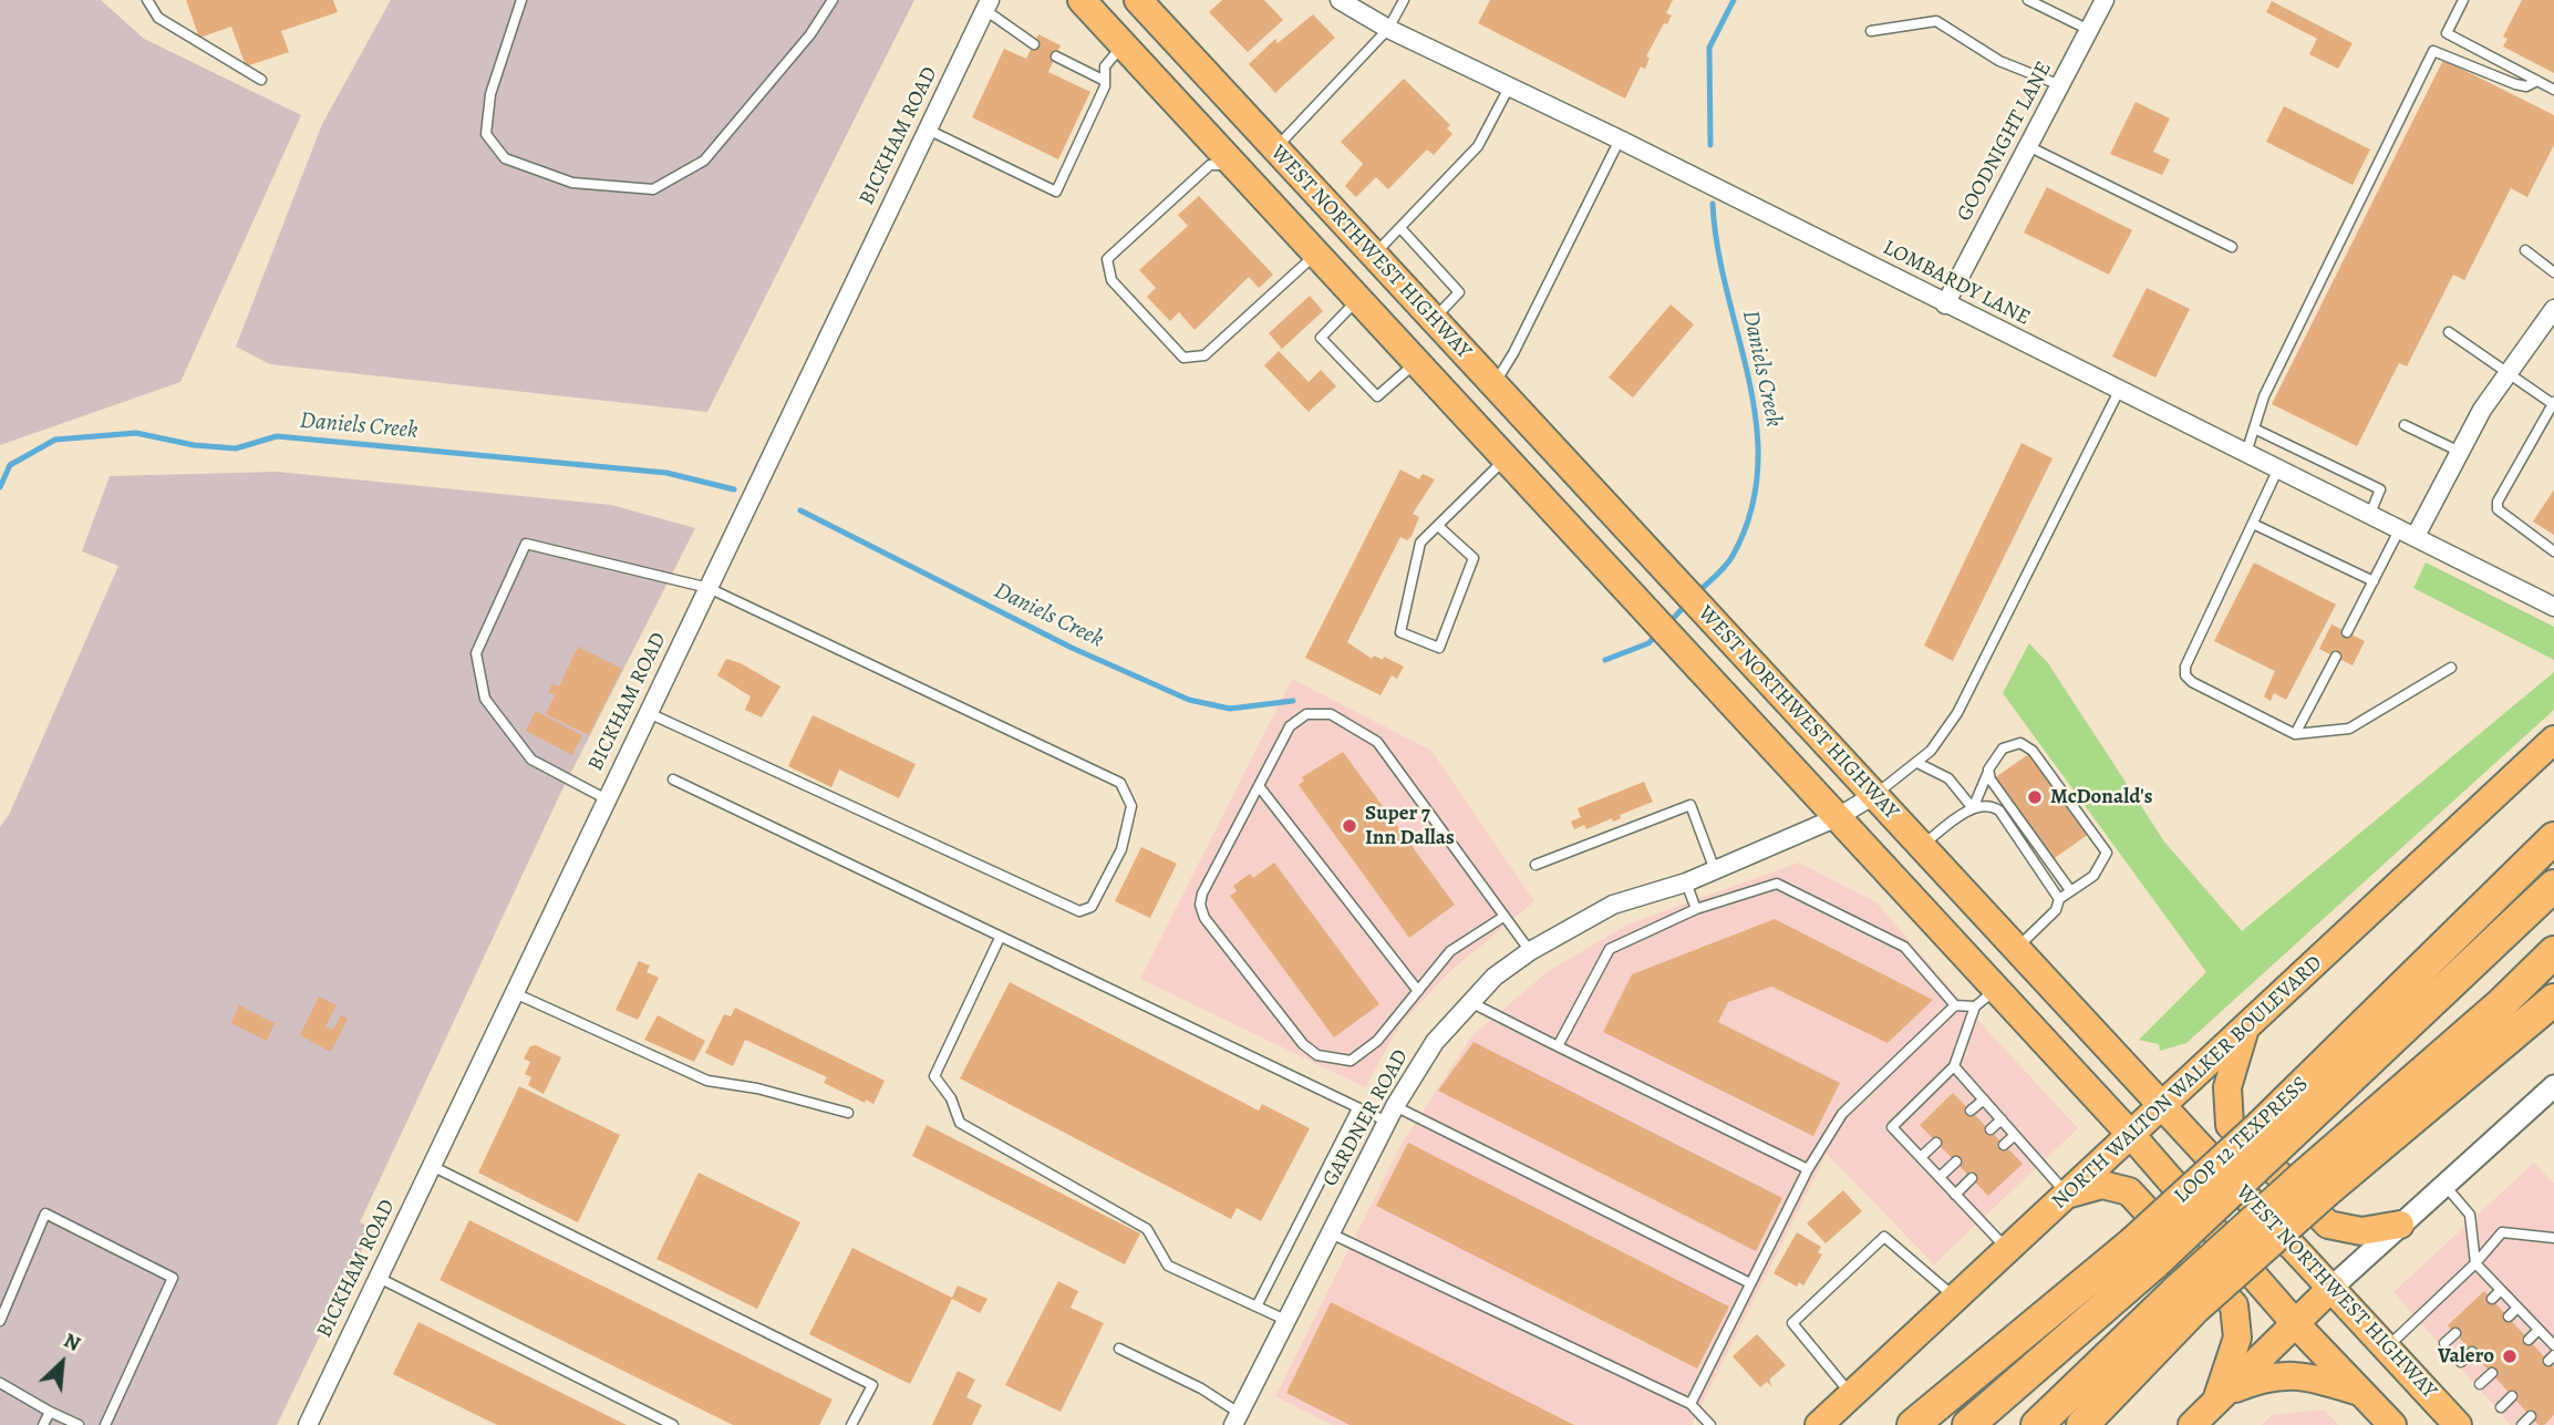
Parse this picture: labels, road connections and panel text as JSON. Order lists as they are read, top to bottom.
{
  "streets": {
    "highway": ["LOOP 12 TEXPRESS"],
    "main road": ["WEST NORTHWEST HIGHWAY", "NORTH WALTON WALKER BOULEVARD"],
    "street": [
      "BICKHAM ROAD",
      "GOODNIGHT LANE",
      "LOMBARDY LANE",
      "GARDNER ROAD"
    ]
  },
  "crossings": [
    ["GOODNIGHT LANE", "LOMBARDY LANE"],
    ["WEST NORTHWEST HIGHWAY", "NORTH WALTON WALKER BOULEVARD"],
    ["WEST NORTHWEST HIGHWAY", "GARDNER ROAD"]
  ],
  "water": ["Daniels Creek"],
  "places": ["McDonald's", "Super 7 Inn Dallas", "Valero"],
  "north": "top right"
}
